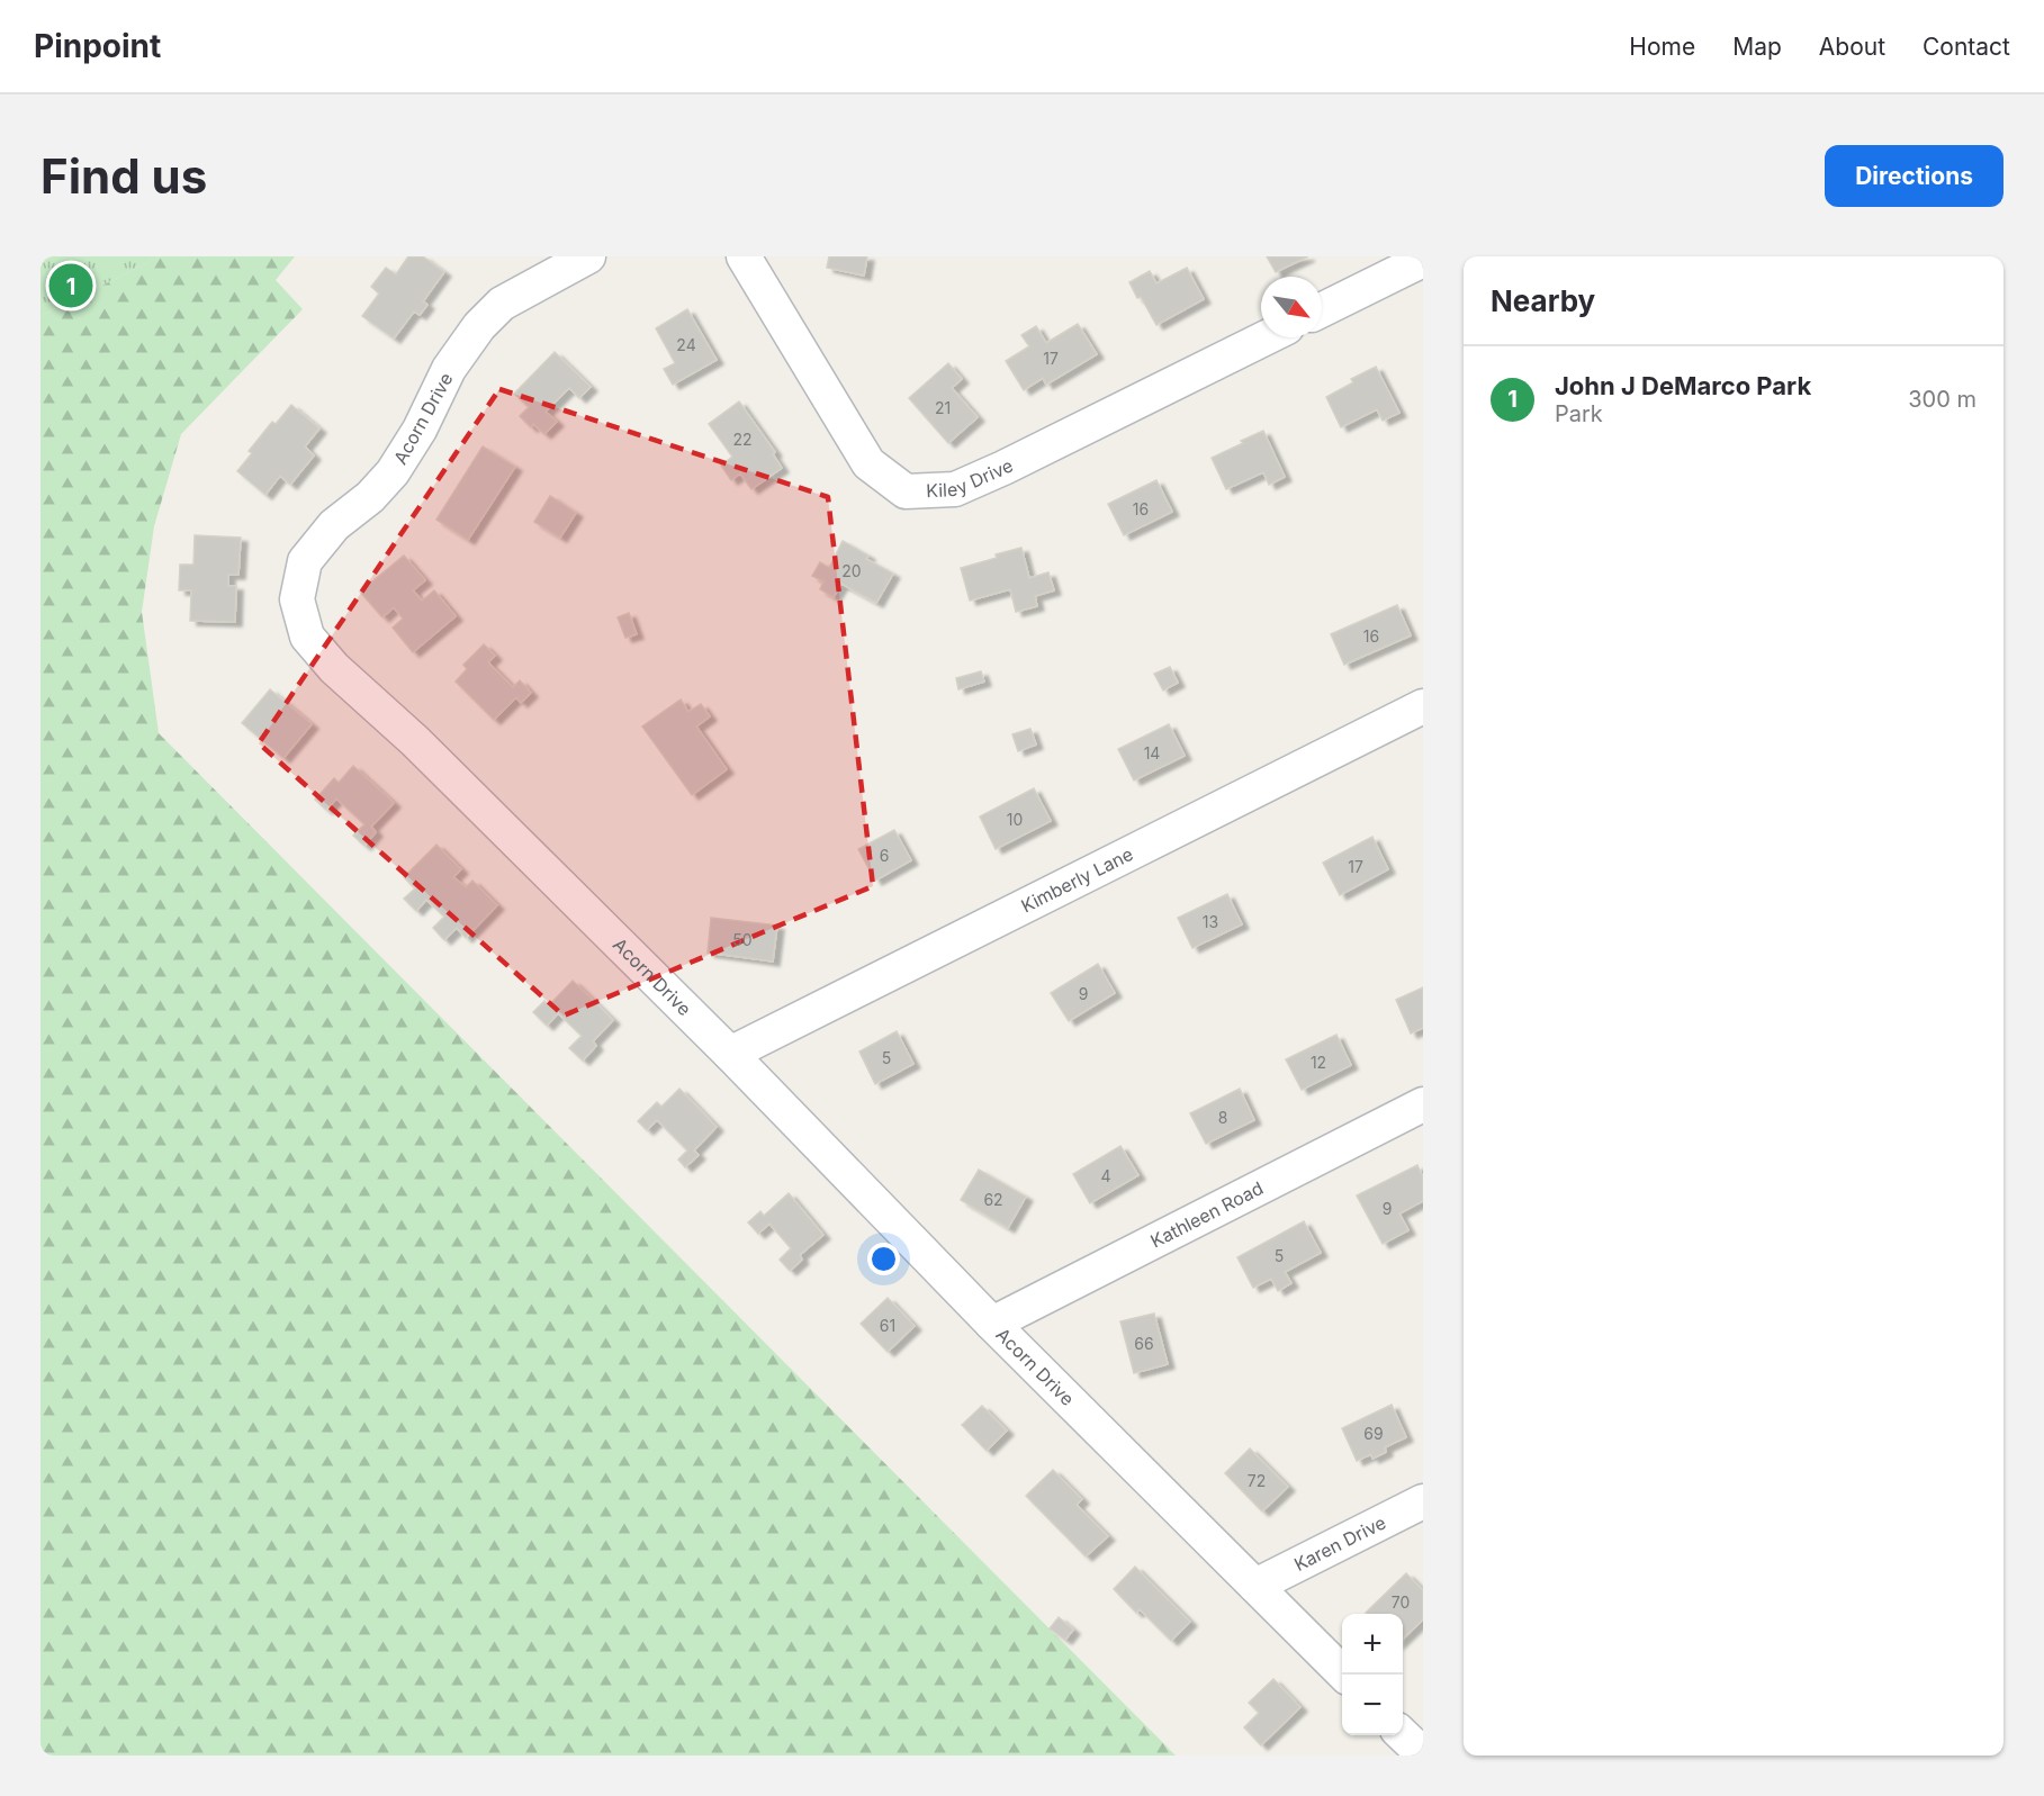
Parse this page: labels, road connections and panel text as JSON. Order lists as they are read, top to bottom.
{
  "streets": {
    "street": [
      "Acorn Drive",
      "Kiley Drive",
      "Kimberly Lane",
      "Kathleen Road",
      "Karen Drive"
    ]
  },
  "crossings": [
    ["Acorn Drive", "Kimberly Lane"],
    ["Acorn Drive", "Kathleen Road"],
    ["Acorn Drive", "Karen Drive"]
  ],
  "house_numbers": [
    "24",
    "17",
    "21",
    "22",
    "16",
    "20",
    "16",
    "14",
    "10",
    "6",
    "17",
    "13",
    "50",
    "9",
    "5",
    "12",
    "8",
    "4",
    "62",
    "9",
    "5",
    "61",
    "66",
    "69",
    "72",
    "70"
  ],
  "north": "bottom right",
  "page": {
    "header": "Pinpoint",
    "nav": [
      "Home",
      "Map",
      "About",
      "Contact"
    ],
    "buttons": "Directions",
    "title": "Find us",
    "heading": "Nearby",
    "pins": "1",
    "list": [
      {
        "mark": "1",
        "name": "John J DeMarco Park",
        "note": "Park",
        "value": "300 m"
      }
    ],
    "map_buttons": ["+", "−"]
  }
}
